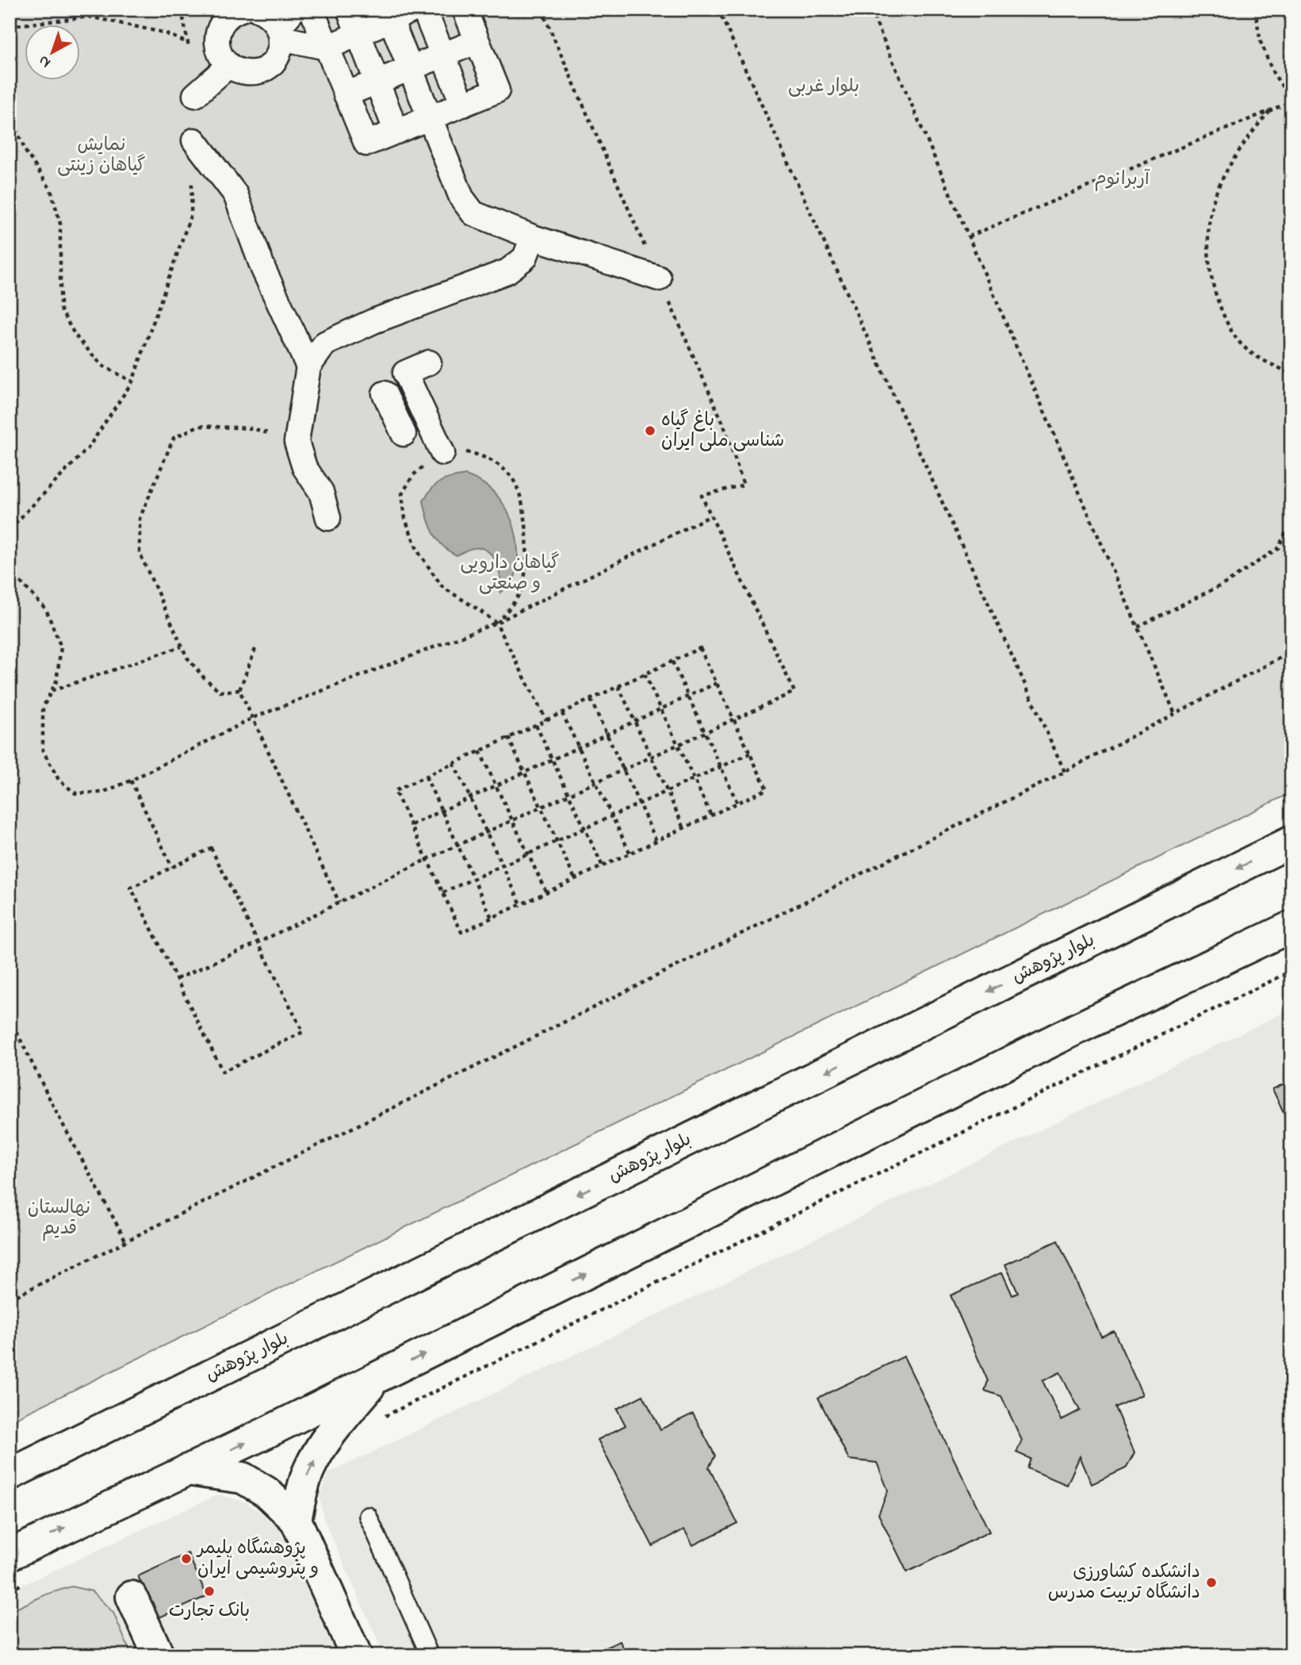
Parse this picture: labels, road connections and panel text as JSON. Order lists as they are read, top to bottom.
{
  "streets": {
    "street": ["بلوار پژوهش"]
  },
  "parks": [
    "بلوار غربی",
    "نمایش گیاهان زینتی",
    "آربرانوم",
    "گیاهان دارویی و صنعتی",
    "نهالستان قدیم"
  ],
  "places": [
    "باغ گیاه‌ شناسی ملی ایران",
    "پژوهشگاه پلیمر و پتروشیمی ایران",
    "دانشکده کشاورزی دانشگاه تربیت مدرس",
    "بانک تجارت"
  ],
  "north": "bottom left"
}
